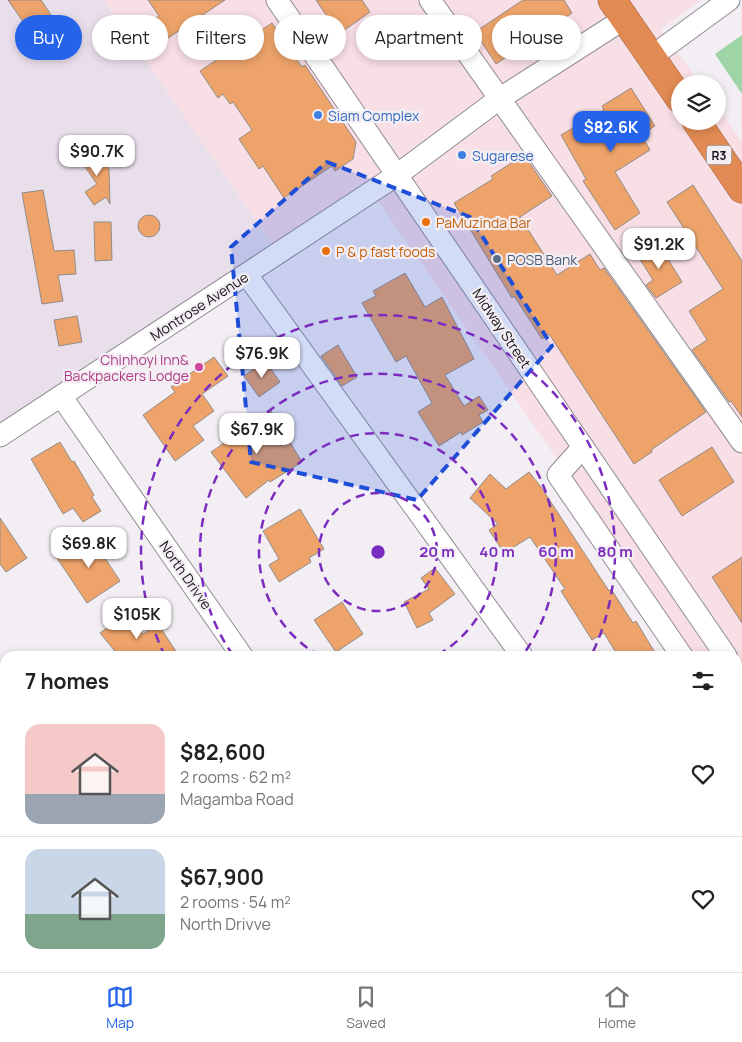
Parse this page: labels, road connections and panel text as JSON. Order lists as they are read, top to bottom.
{
  "streets": {
    "highway": ["R3"],
    "street": ["Montrose Avenue", "Midway Street", "North Drivve"]
  },
  "crossings": [
    ["Montrose Avenue", "Midway Street"],
    ["Montrose Avenue", "North Drivve"]
  ],
  "places": [
    "Siam Complex",
    "Sugarese",
    "PaMuzinda Bar",
    "P & p fast foods",
    "POSB Bank",
    "Chinhoyi Inn& Backpackers Lodge"
  ],
  "page": {
    "chip": [
      "Buy",
      "Rent",
      "Filters",
      "New",
      "Apartment",
      "House"
    ],
    "price": [
      "$82.6K",
      "$90.7K",
      "$91.2K",
      "$76.9K",
      "$67.9K",
      "$69.8K",
      "$105K"
    ],
    "heading": "7 homes",
    "list": [
      {
        "name": "$82,600",
        "note": "2 rooms · 62 m² · Magamba Road"
      },
      {
        "name": "$67,900",
        "note": "2 rooms · 54 m² · North Drivve"
      }
    ],
    "tabs": ["Map", "Saved", "Home"]
  },
  "rings": [
    "20 m",
    "40 m",
    "60 m",
    "80 m"
  ]
}
